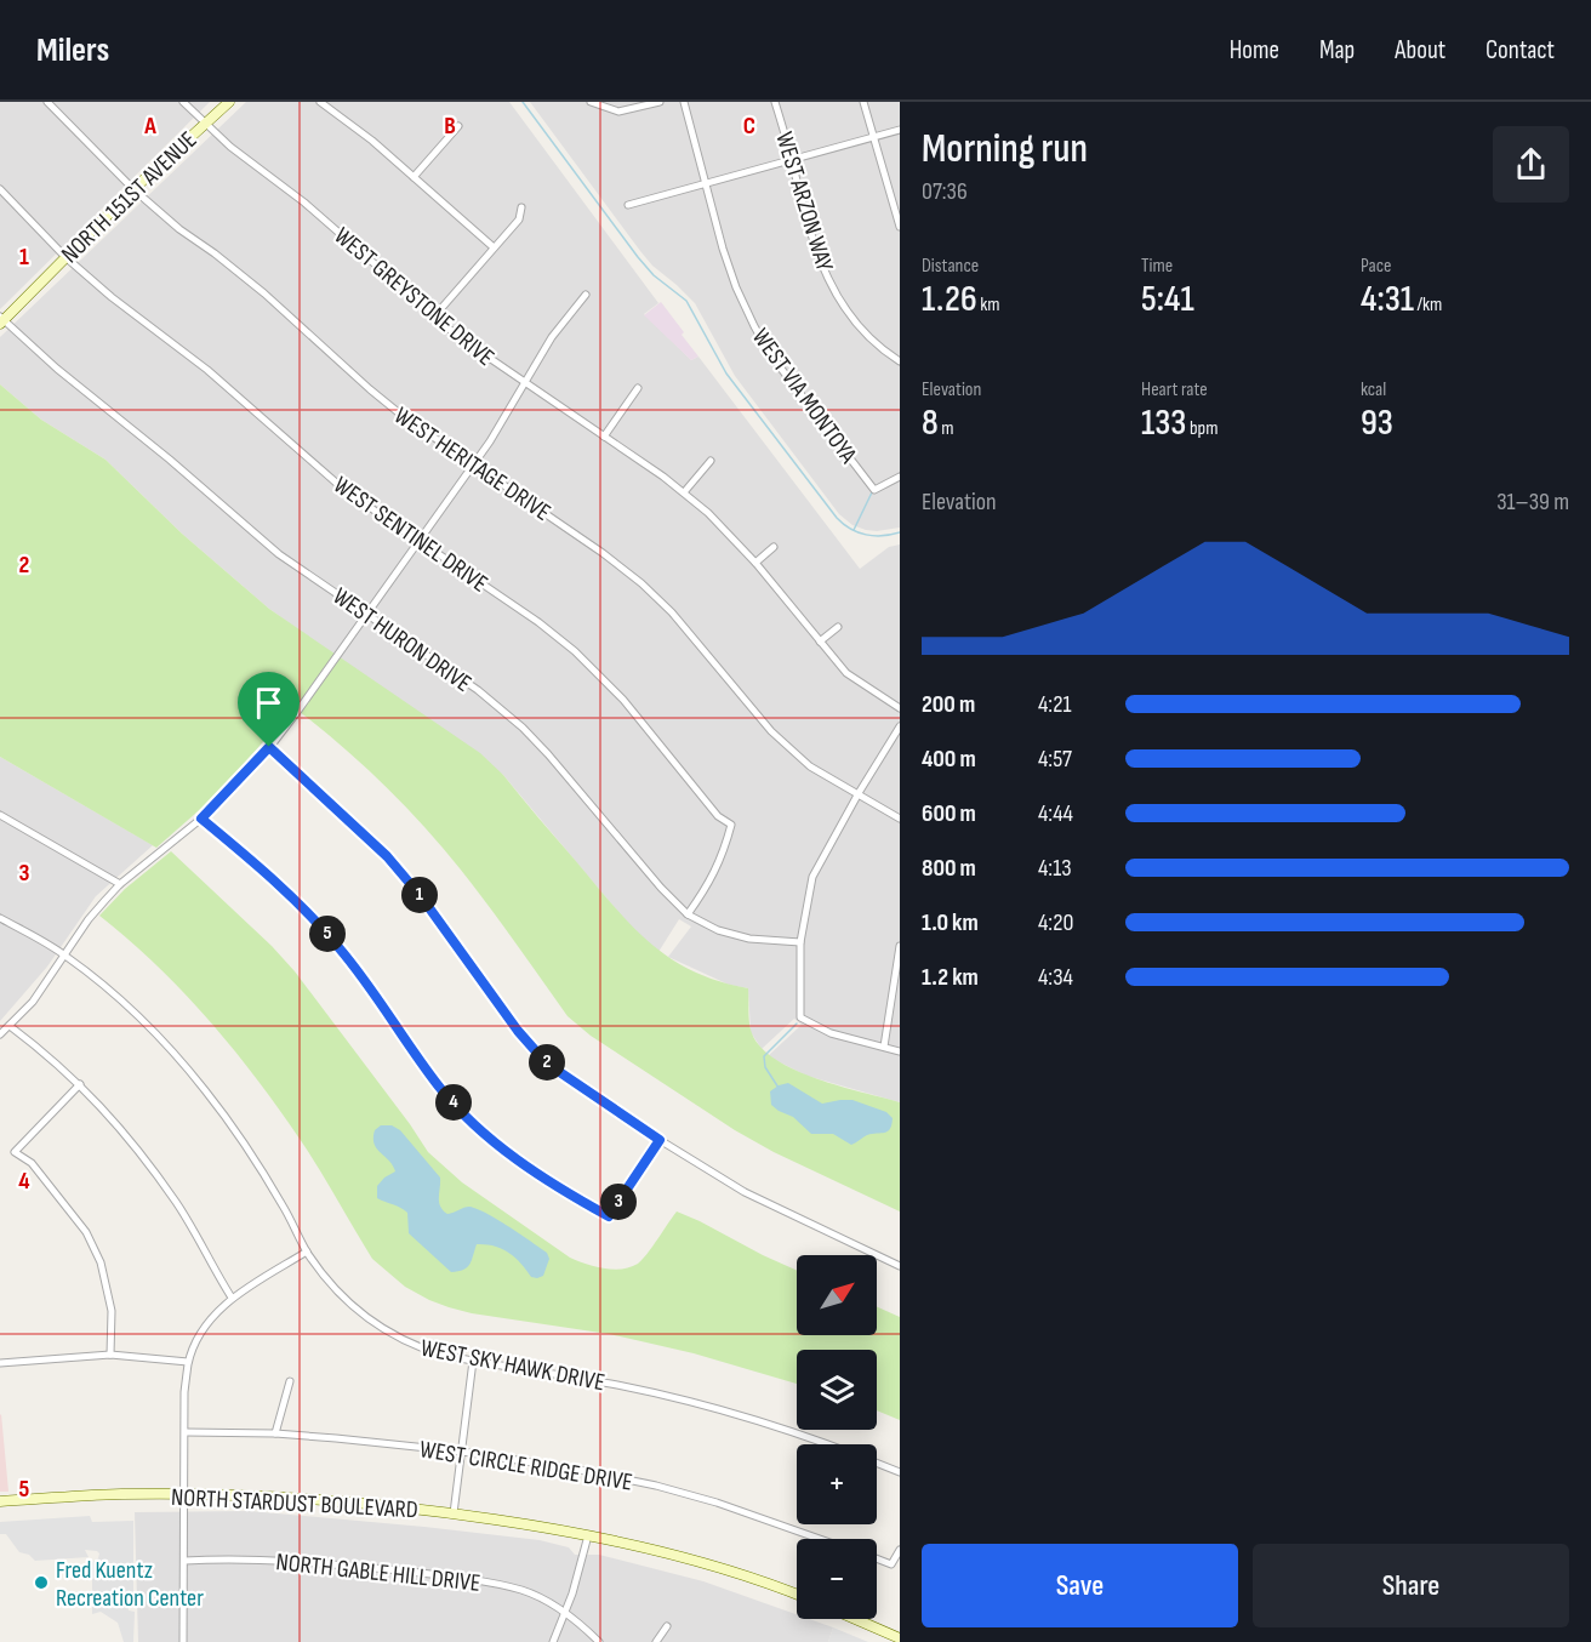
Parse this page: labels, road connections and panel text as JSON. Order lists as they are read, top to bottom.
{
  "streets": {
    "street": [
      "NORTH 151ST AVENUE",
      "WEST ARZON WAY",
      "WEST GREYSTONE DRIVE",
      "WEST VIA MONTOYA",
      "WEST HERITAGE DRIVE",
      "WEST SENTINEL DRIVE",
      "WEST HURON DRIVE",
      "WEST SKY HAWK DRIVE",
      "WEST CIRCLE RIDGE DRIVE",
      "NORTH STARDUST BOULEVARD",
      "NORTH GABLE HILL DRIVE"
    ]
  },
  "crossings": [
    ["NORTH 151ST AVENUE", "WEST GREYSTONE DRIVE"],
    ["NORTH 151ST AVENUE", "WEST HERITAGE DRIVE"],
    ["NORTH 151ST AVENUE", "WEST SENTINEL DRIVE"],
    ["NORTH 151ST AVENUE", "WEST HURON DRIVE"],
    ["WEST SENTINEL DRIVE", "WEST HURON DRIVE"]
  ],
  "places": ["Fred Kuentz Recreation Center"],
  "north": "top right",
  "page": {
    "header": "Milers",
    "nav": [
      "Home",
      "Map",
      "About",
      "Contact"
    ],
    "heading": ["Morning run", "07:36"],
    "stats": [
      ["Distance", "1.26 km"],
      ["Time", "5:41"],
      ["Pace", "4:31 /km"],
      ["Elevation", "8 m"],
      ["Heart rate", "133 bpm"],
      ["kcal", "93"]
    ],
    "chart": ["Elevation", "31–39 m"],
    "list": [
      {
        "name": "200 m",
        "note": "4:21"
      },
      {
        "name": "400 m",
        "note": "4:57"
      },
      {
        "name": "600 m",
        "note": "4:44"
      },
      {
        "name": "800 m",
        "note": "4:13"
      },
      {
        "name": "1.0 km",
        "note": "4:20"
      },
      {
        "name": "1.2 km",
        "note": "4:34"
      }
    ],
    "pins": [
      "1",
      "5",
      "2",
      "4",
      "3"
    ],
    "map_buttons": ["+", "−"],
    "buttons": ["Save", "Share"]
  },
  "grid": {
    "columns": ["A", "B", "C"],
    "rows": [
      "1",
      "2",
      "3",
      "4",
      "5"
    ]
  }
}
